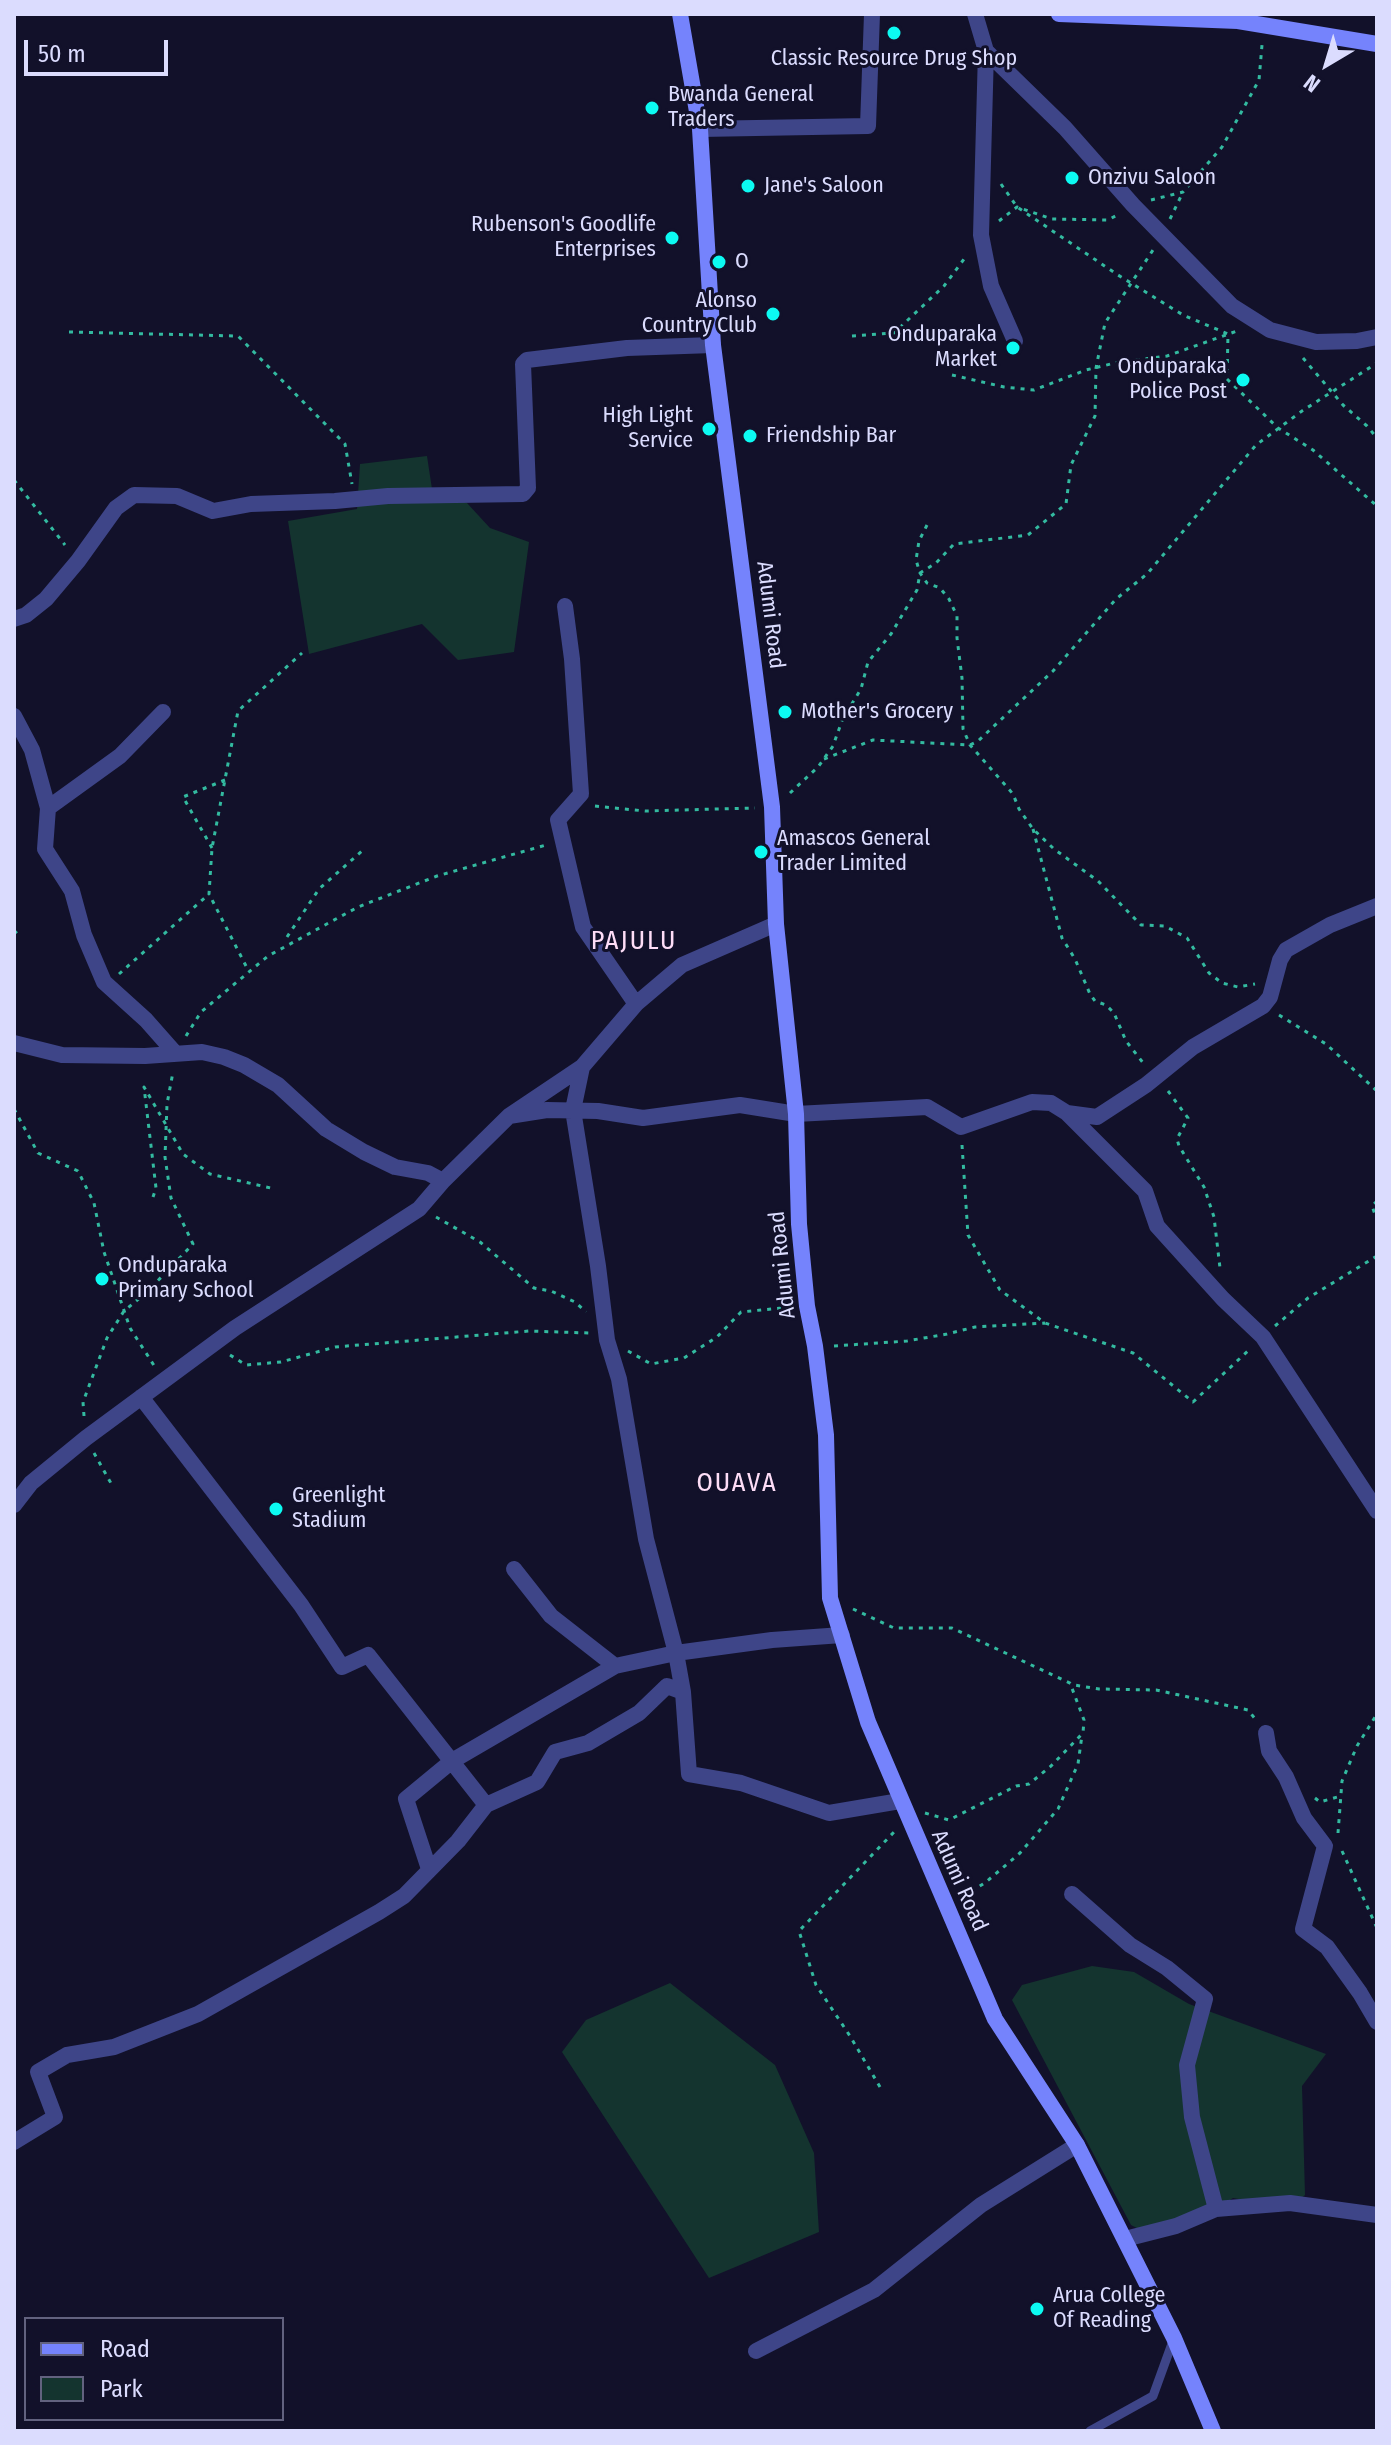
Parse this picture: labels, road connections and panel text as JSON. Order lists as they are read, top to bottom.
{
  "streets": {
    "main road": ["Adumi Road"]
  },
  "districts": ["PAJULU", "OUAVA"],
  "places": [
    "Classic Resource Drug Shop",
    "Bwanda General Traders",
    "Onzivu Saloon",
    "Jane's Saloon",
    "Rubenson's Goodlife Enterprises",
    "O",
    "Alonso Country Club",
    "Onduparaka Market",
    "Onduparaka Police Post",
    "High Light Service",
    "Friendship Bar",
    "Mother's Grocery",
    "Amascos General Trader Limited",
    "Onduparaka Primary School",
    "Greenlight Stadium",
    "Arua College Of Reading"
  ],
  "legend": ["Road", "Park"],
  "scale_bar": "50 m",
  "north": "bottom left"
}
